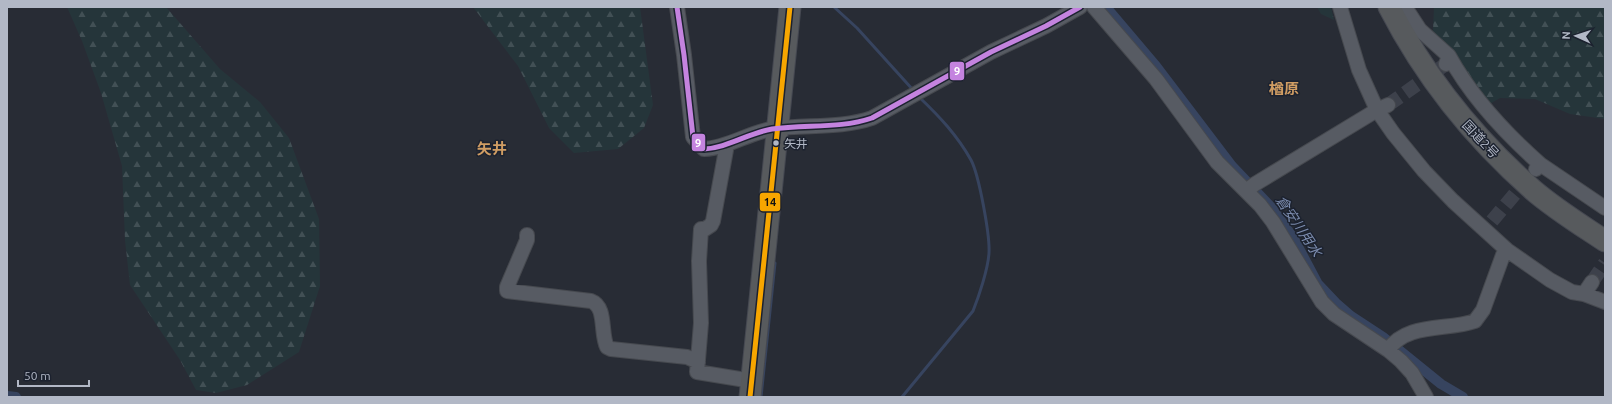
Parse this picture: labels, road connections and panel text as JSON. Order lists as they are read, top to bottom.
{
  "streets": {
    "highway": ["国道2号"]
  },
  "districts": ["楢原", "矢井"],
  "water": ["倉安川用水"],
  "places": ["矢井"],
  "lines": ["transit line 14", "transit line 9"],
  "scale_bar": "50 m",
  "north": "left"
}
